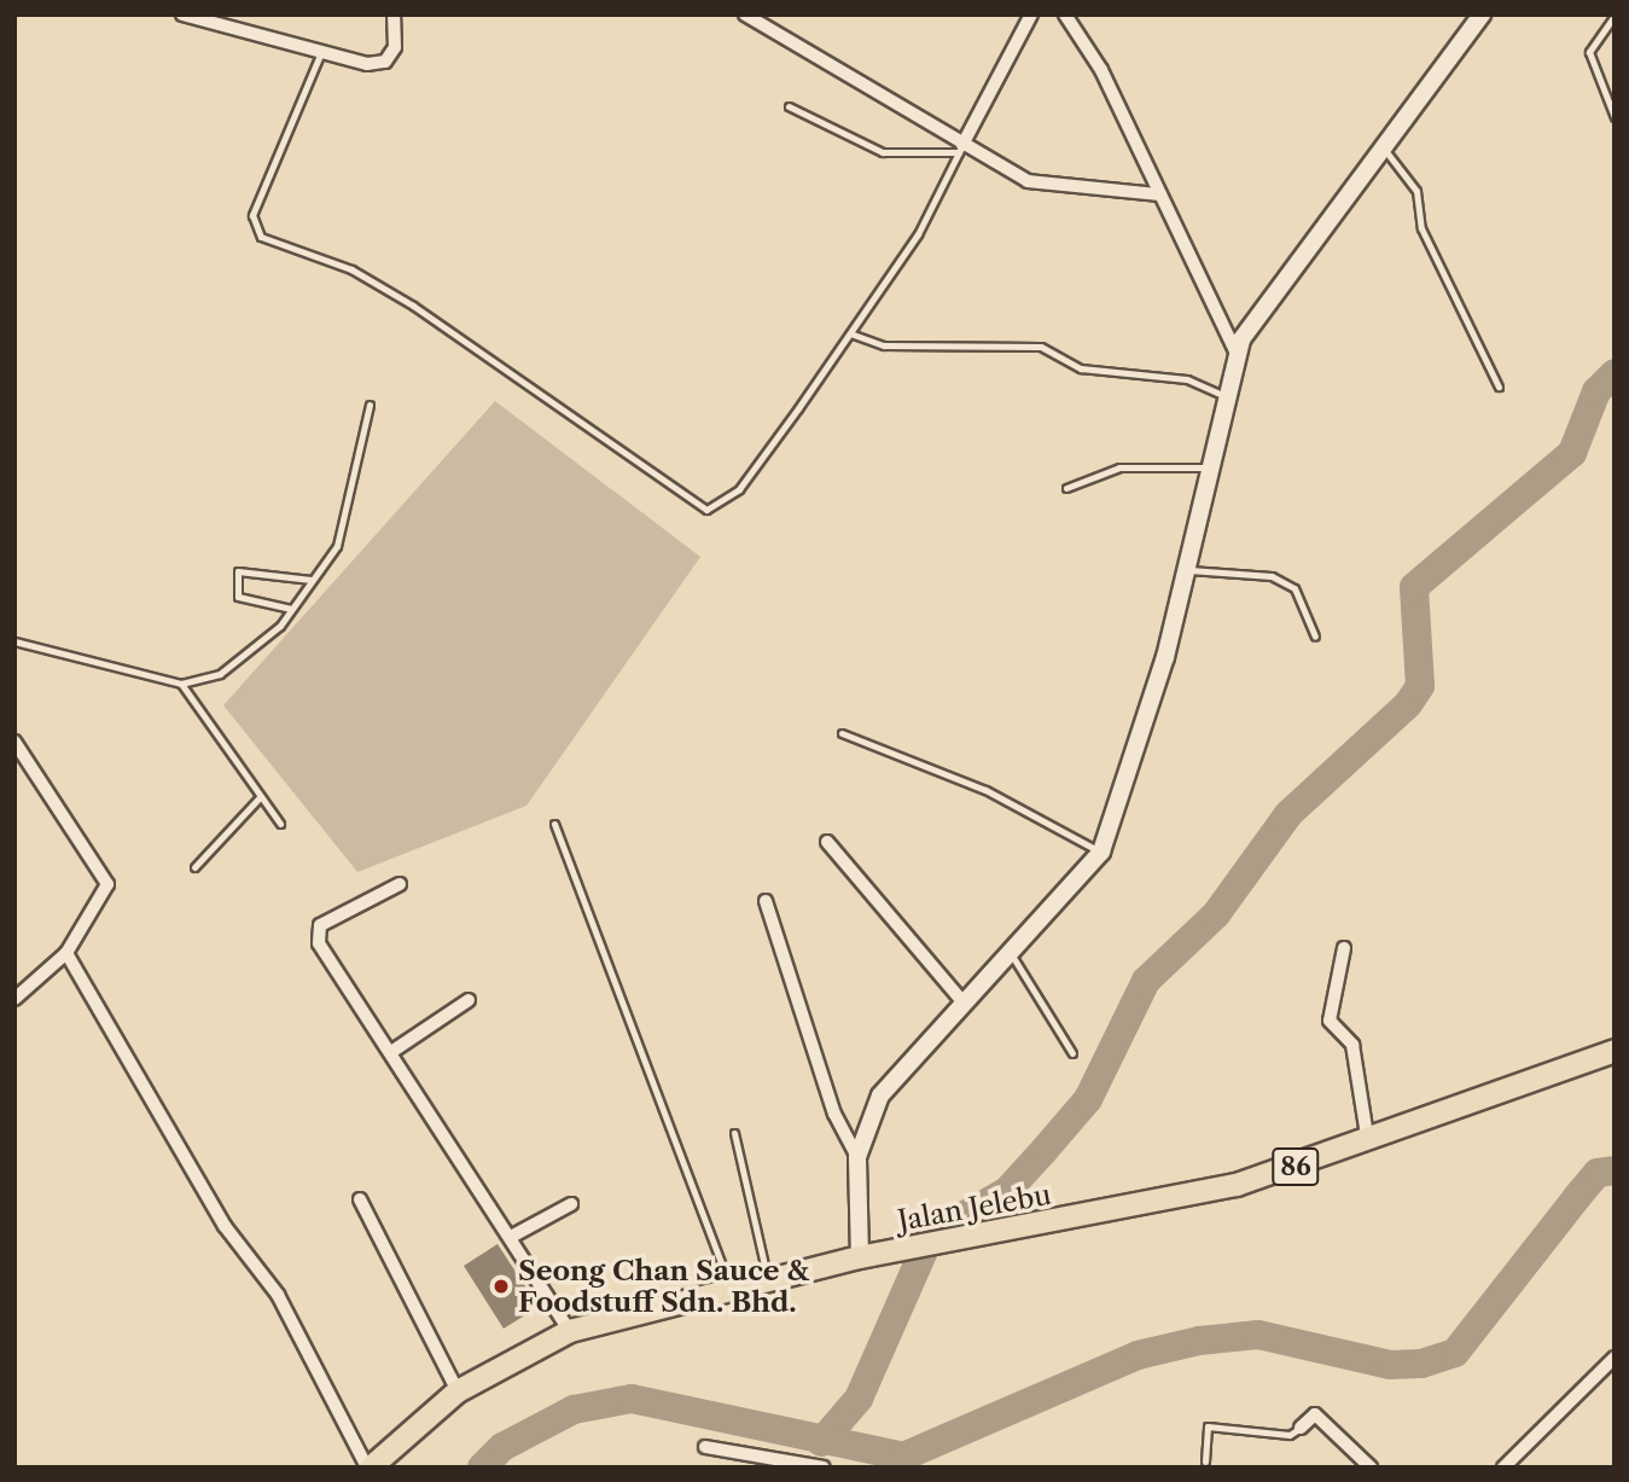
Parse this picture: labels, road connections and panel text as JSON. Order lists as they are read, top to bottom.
{
  "streets": {
    "main road": ["86", "Jalan Jelebu"]
  },
  "places": ["Seong Chan Sauce & Foodstuff Sdn. Bhd."]
}
